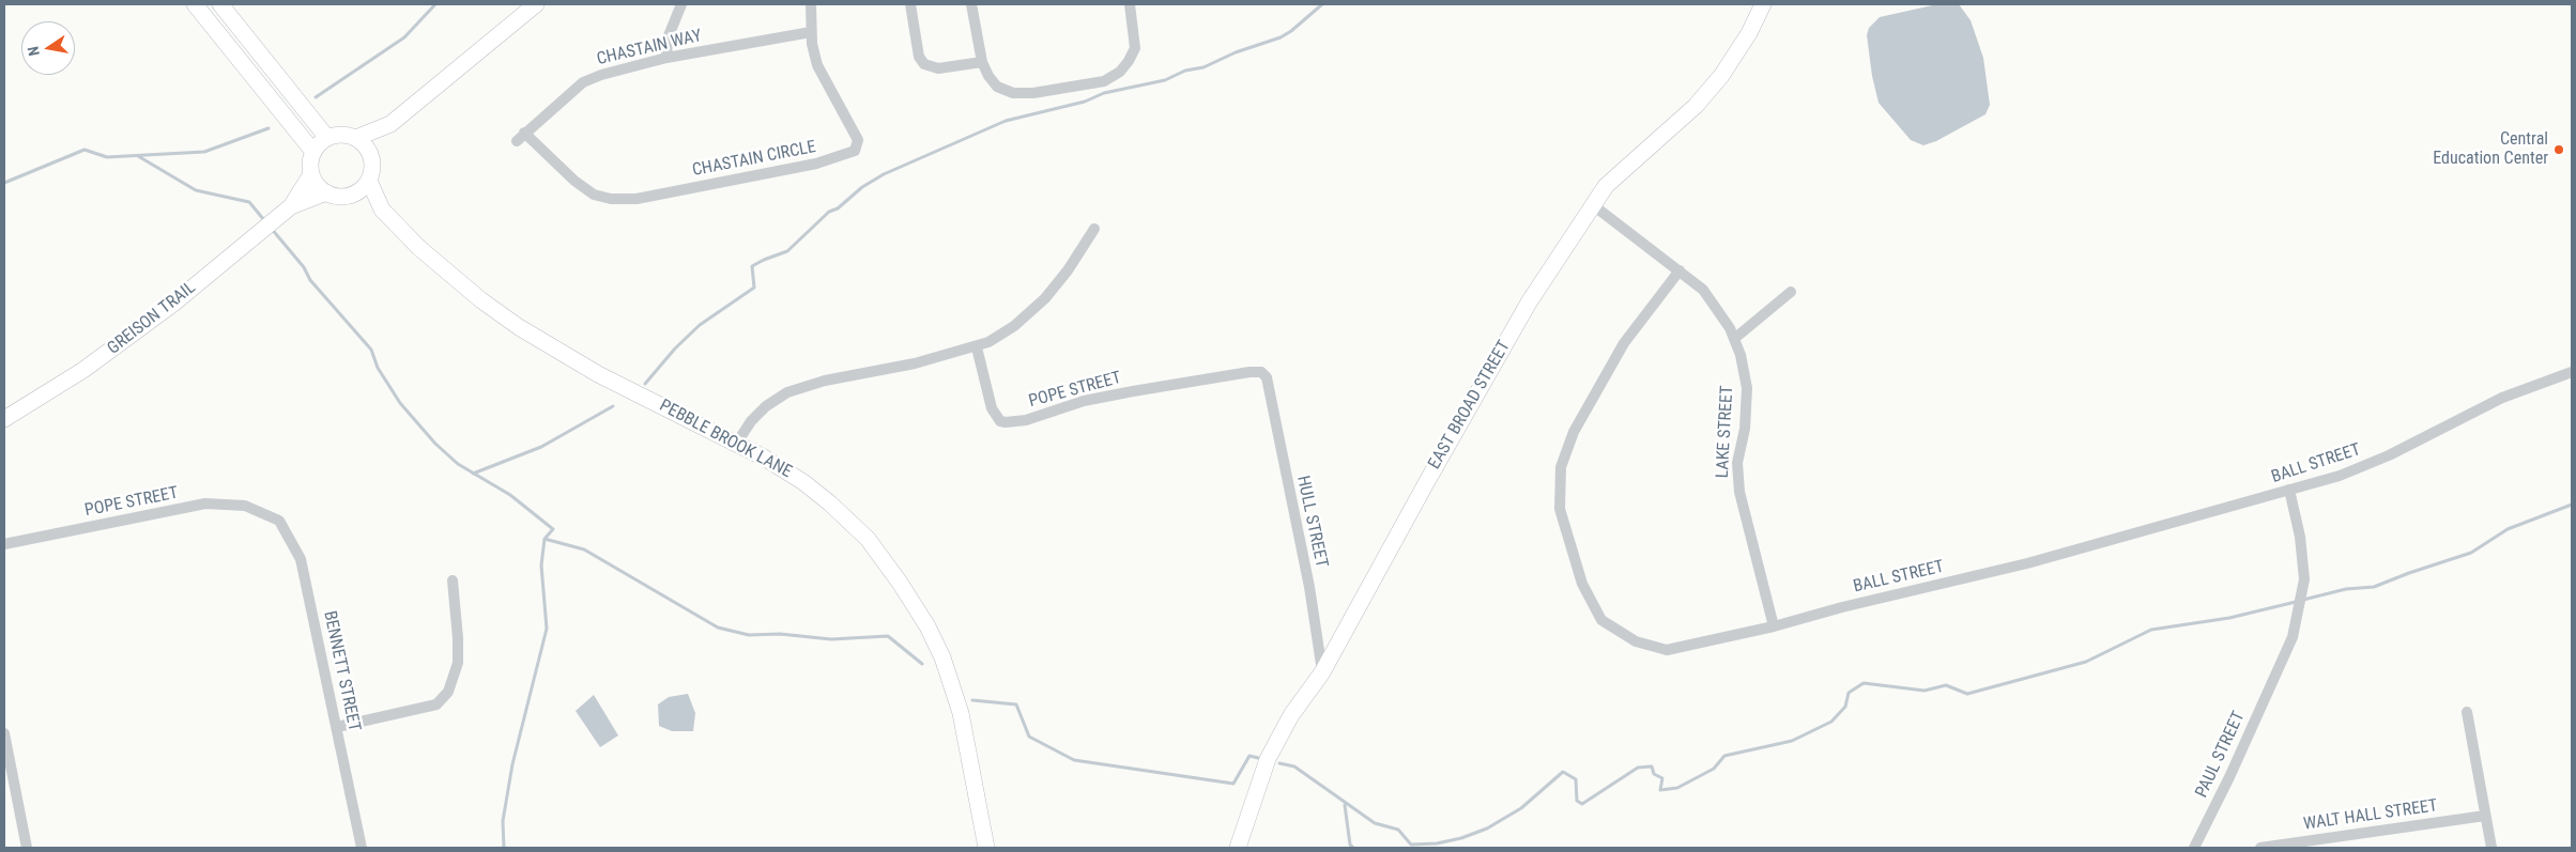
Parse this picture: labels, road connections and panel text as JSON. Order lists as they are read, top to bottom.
{
  "streets": {
    "street": [
      "CHASTAIN WAY",
      "CHASTAIN CIRCLE",
      "GREISON TRAIL",
      "POPE STREET",
      "EAST BROAD STREET",
      "LAKE STREET",
      "PEBBLE BROOK LANE",
      "BALL STREET",
      "HULL STREET",
      "BENNETT STREET",
      "PAUL STREET",
      "WALT HALL STREET"
    ]
  },
  "crossings": [
    ["CHASTAIN WAY", "CHASTAIN CIRCLE"],
    ["GREISON TRAIL", "PEBBLE BROOK LANE"],
    ["POPE STREET", "HULL STREET"],
    ["POPE STREET", "BENNETT STREET"],
    ["EAST BROAD STREET", "LAKE STREET"],
    ["EAST BROAD STREET", "HULL STREET"],
    ["LAKE STREET", "BALL STREET"],
    ["BALL STREET", "PAUL STREET"]
  ],
  "places": ["Central Education Center"],
  "north": "left"
}
